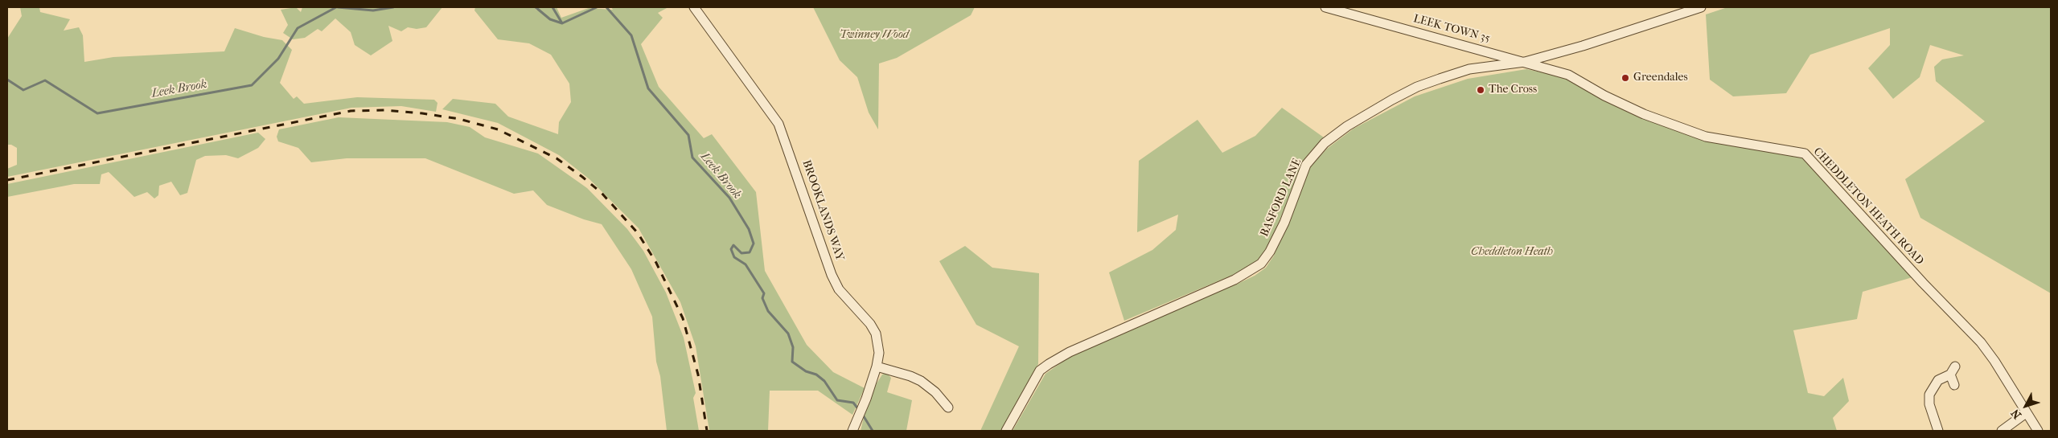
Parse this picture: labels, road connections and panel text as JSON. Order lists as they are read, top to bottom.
{
  "streets": {
    "street": [
      "LEEK TOWN 35",
      "BASFORD LANE",
      "CHEDDLETON HEATH ROAD",
      "BROOKLANDS WAY"
    ]
  },
  "crossings": [
    ["LEEK TOWN 35", "BASFORD LANE"],
    ["LEEK TOWN 35", "CHEDDLETON HEATH ROAD"],
    ["BASFORD LANE", "CHEDDLETON HEATH ROAD"]
  ],
  "water": ["Leek Brook"],
  "parks": ["Twinney Wood", "Cheddleton Heath"],
  "places": ["Greendales", "The Cross"],
  "north": "bottom left"
}
